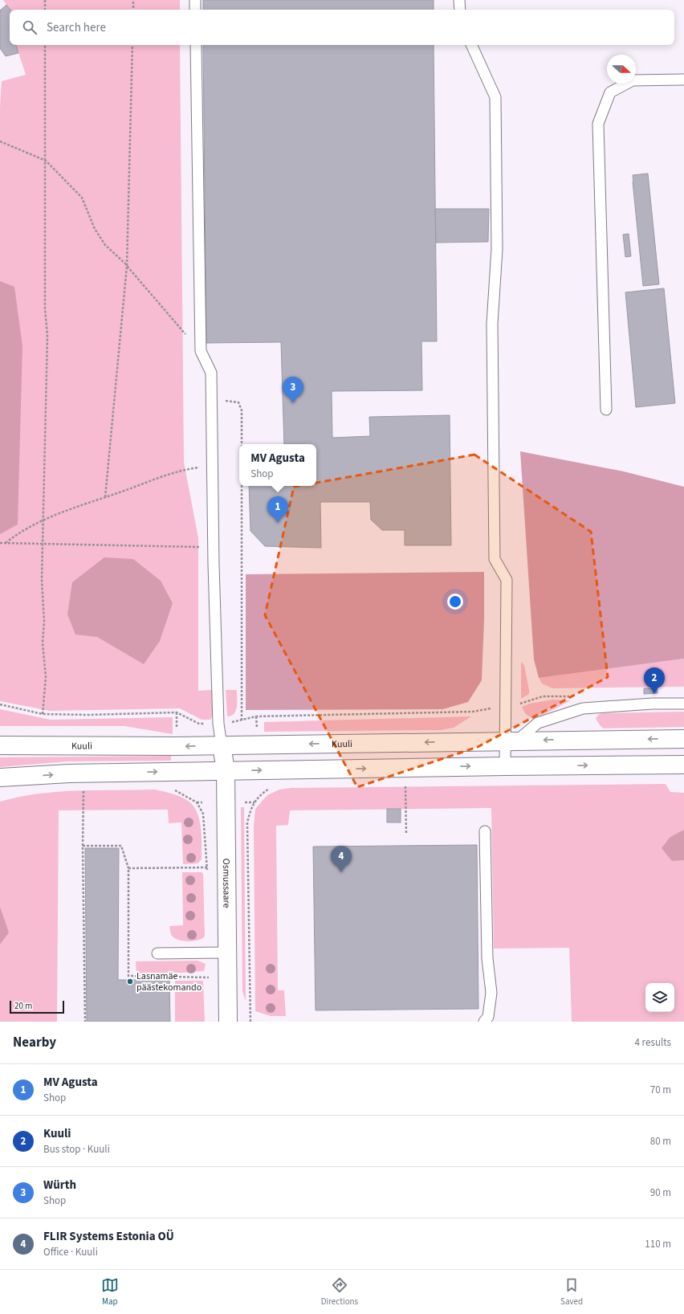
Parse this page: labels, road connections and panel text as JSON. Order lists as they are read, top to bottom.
{
  "streets": {
    "main road": ["Kuuli", "Osmussaare"]
  },
  "crossings": [
    ["Kuuli", "Osmussaare"]
  ],
  "places": ["Lasnamäe päästekomando"],
  "scale_bar": "20 m",
  "north": "right",
  "page": {
    "search": "Search here",
    "pins": [
      "3",
      "1",
      "2",
      "4"
    ],
    "popup": ["MV Agusta", "Shop"],
    "scale": "20 m",
    "heading": ["Nearby", "4 results"],
    "list": [
      {
        "mark": "1",
        "name": "MV Agusta",
        "note": "Shop",
        "value": "70 m"
      },
      {
        "mark": "2",
        "name": "Kuuli",
        "note": "Bus stop · Kuuli",
        "value": "80 m"
      },
      {
        "mark": "3",
        "name": "Würth",
        "note": "Shop",
        "value": "90 m"
      },
      {
        "mark": "4",
        "name": "FLIR Systems Estonia OÜ",
        "note": "Office · Kuuli",
        "value": "110 m"
      }
    ],
    "nav": ["Map", "Directions", "Saved"]
  }
}
